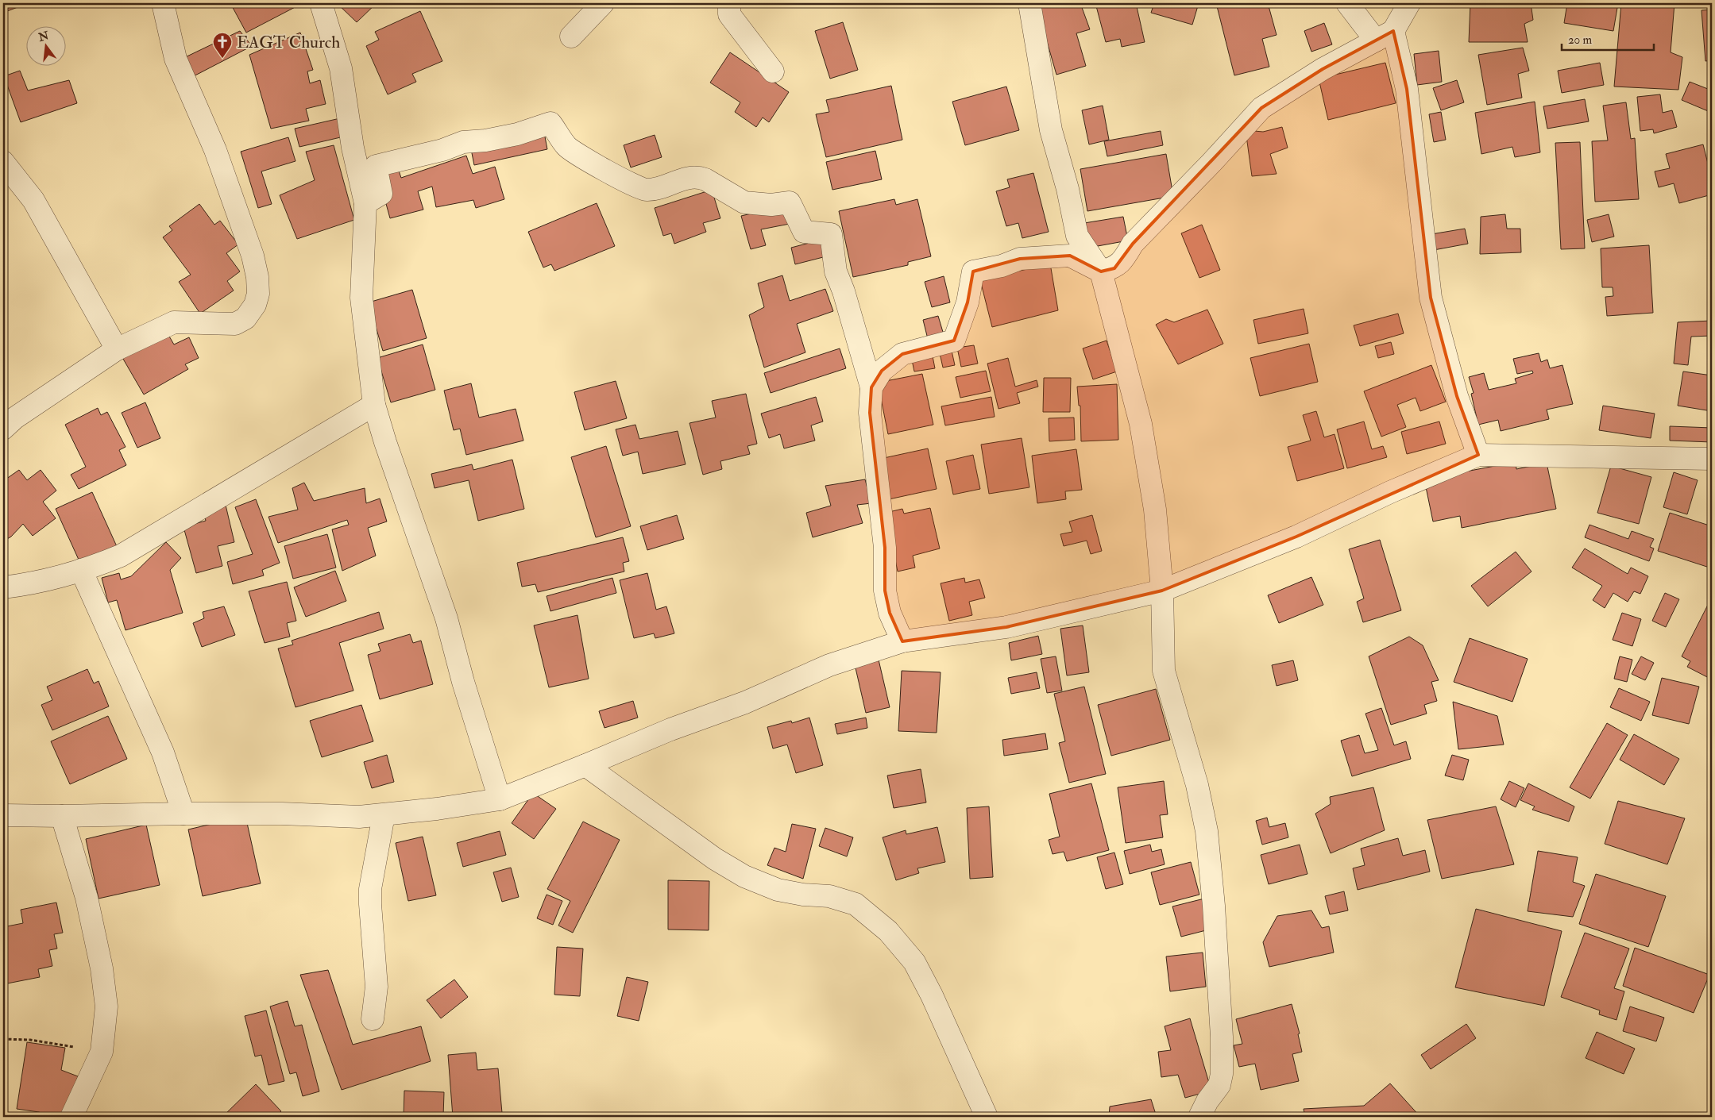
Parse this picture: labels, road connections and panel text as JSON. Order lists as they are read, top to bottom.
{
  "places": {
    "church": ["EAGT Church"]
  },
  "scale_bar": "20 m",
  "north": "top"
}
